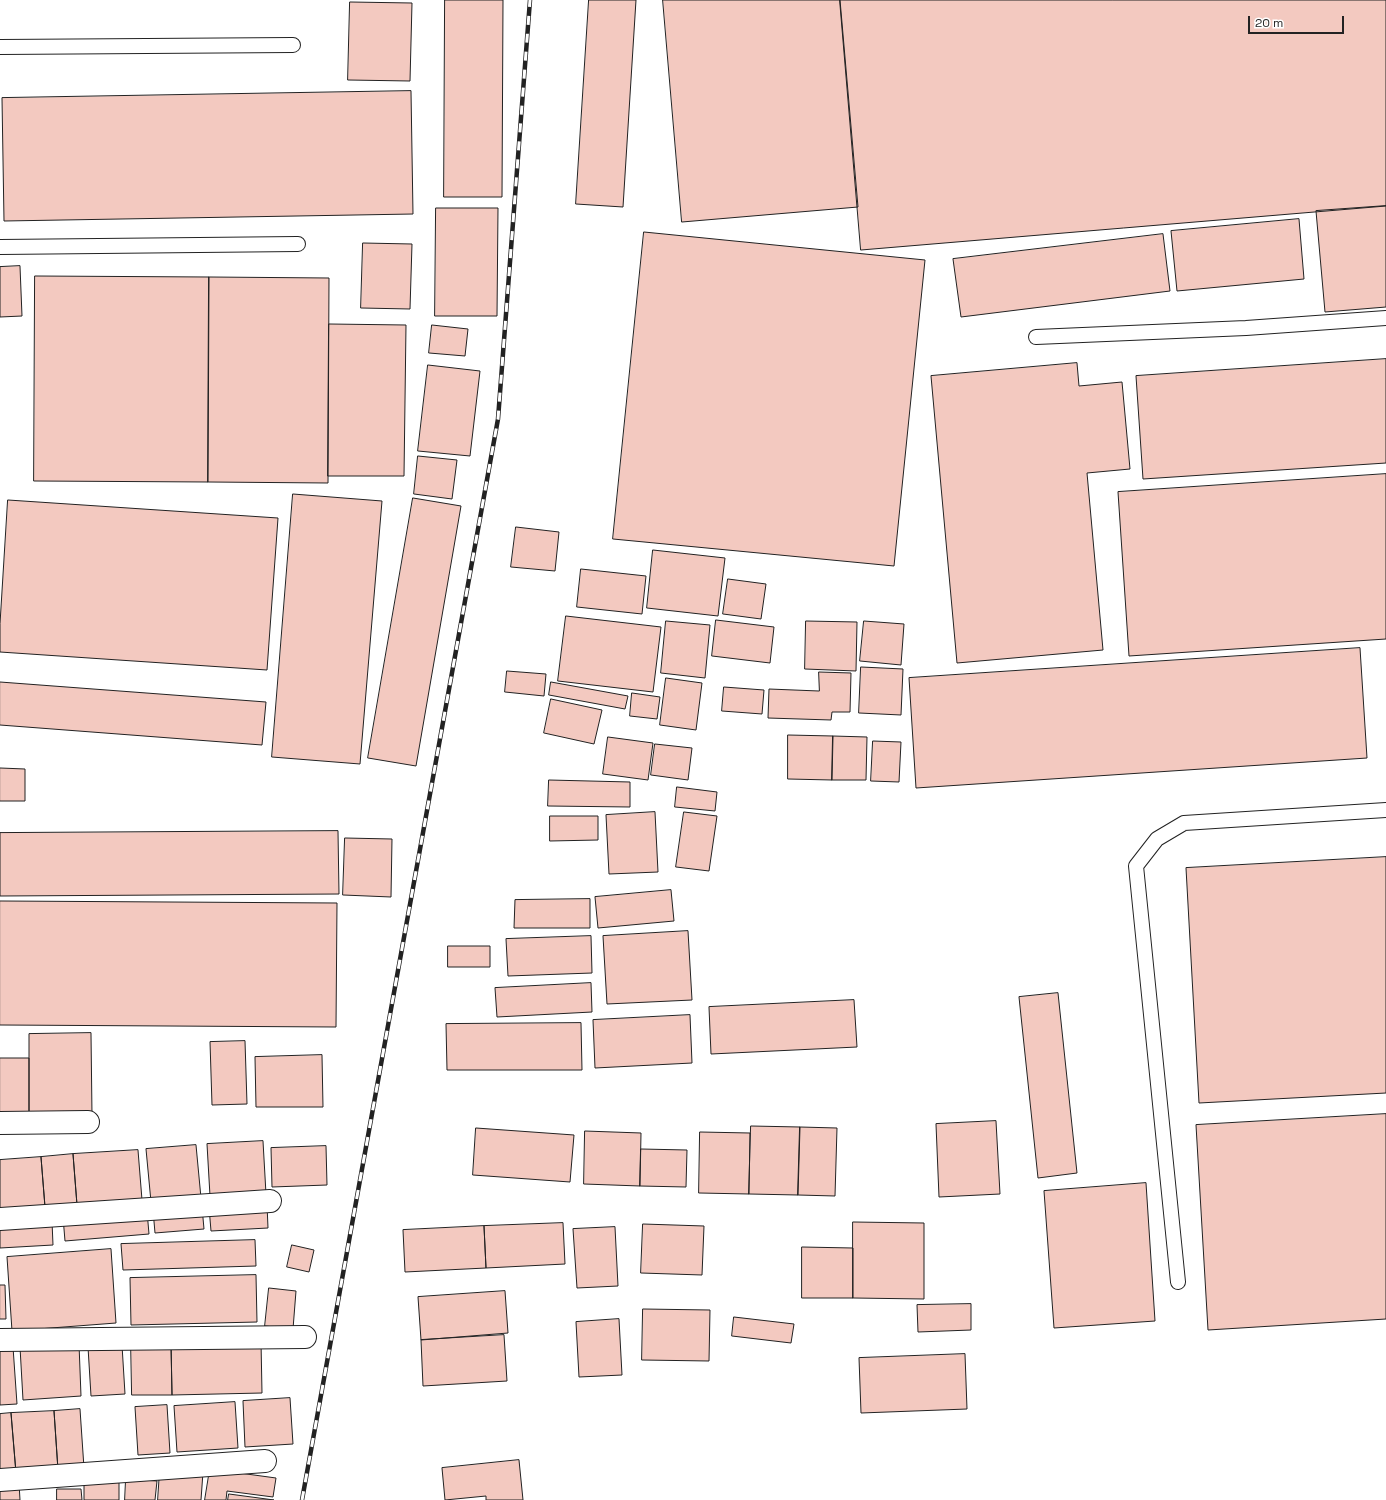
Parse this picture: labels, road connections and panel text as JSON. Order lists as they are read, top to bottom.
{
  "scale_bar": "20 m"
}
